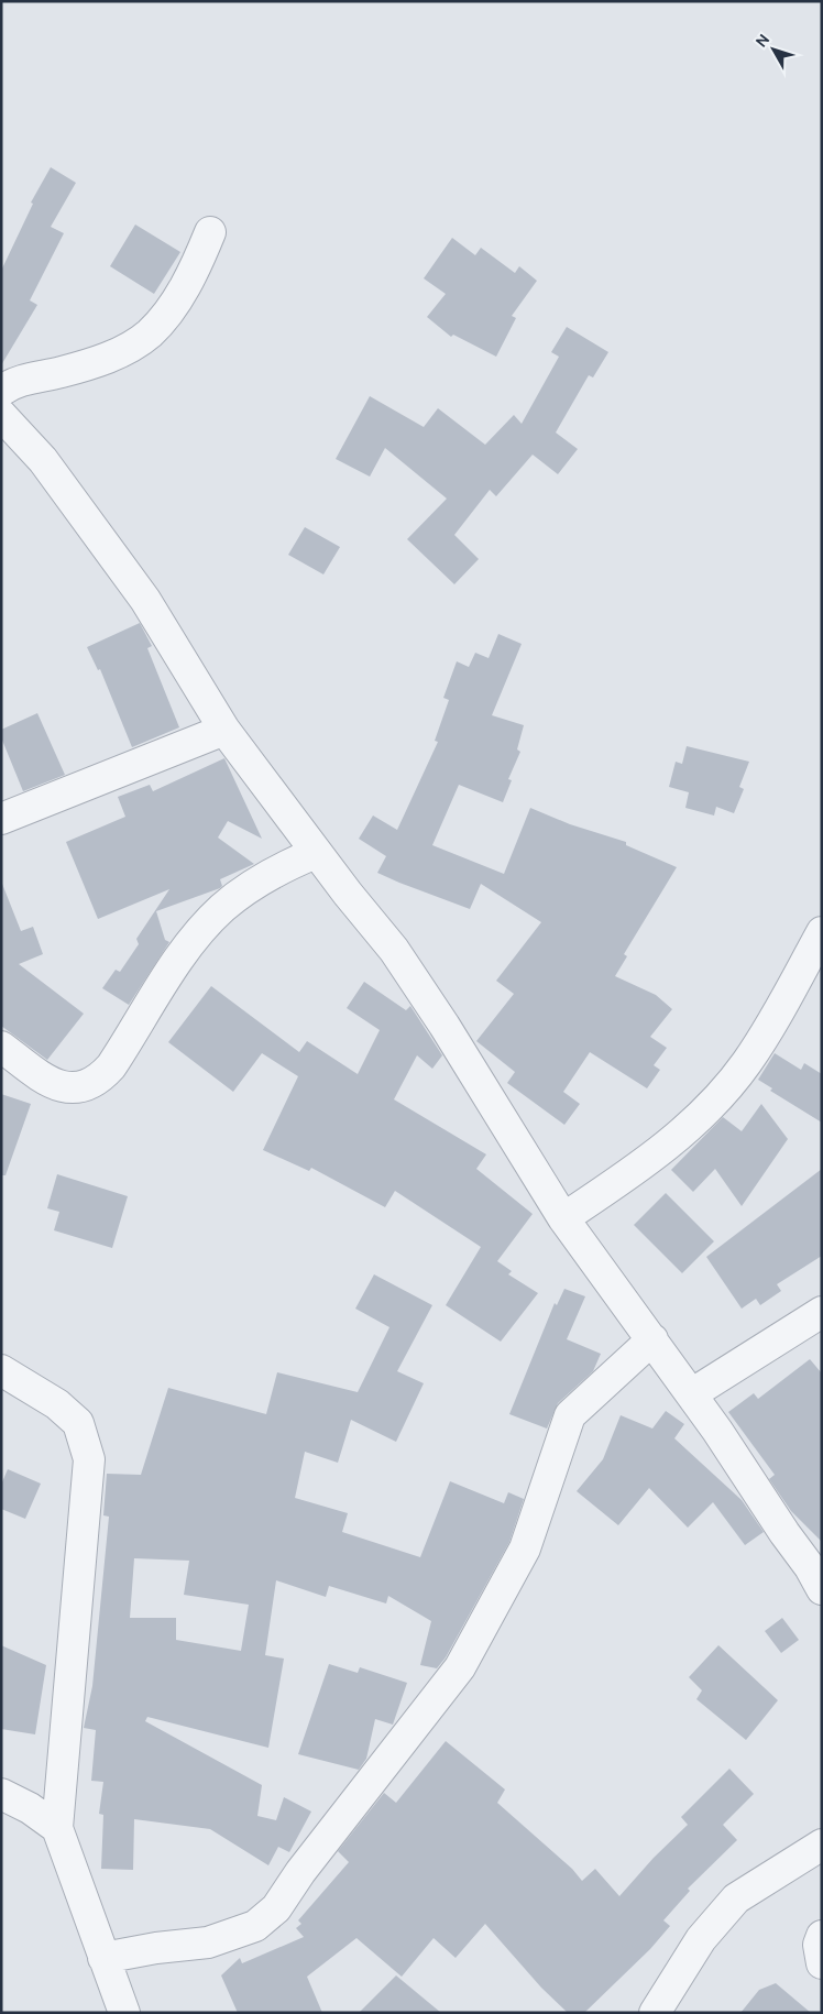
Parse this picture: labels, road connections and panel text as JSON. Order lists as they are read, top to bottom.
{
  "north": "top left"
}
